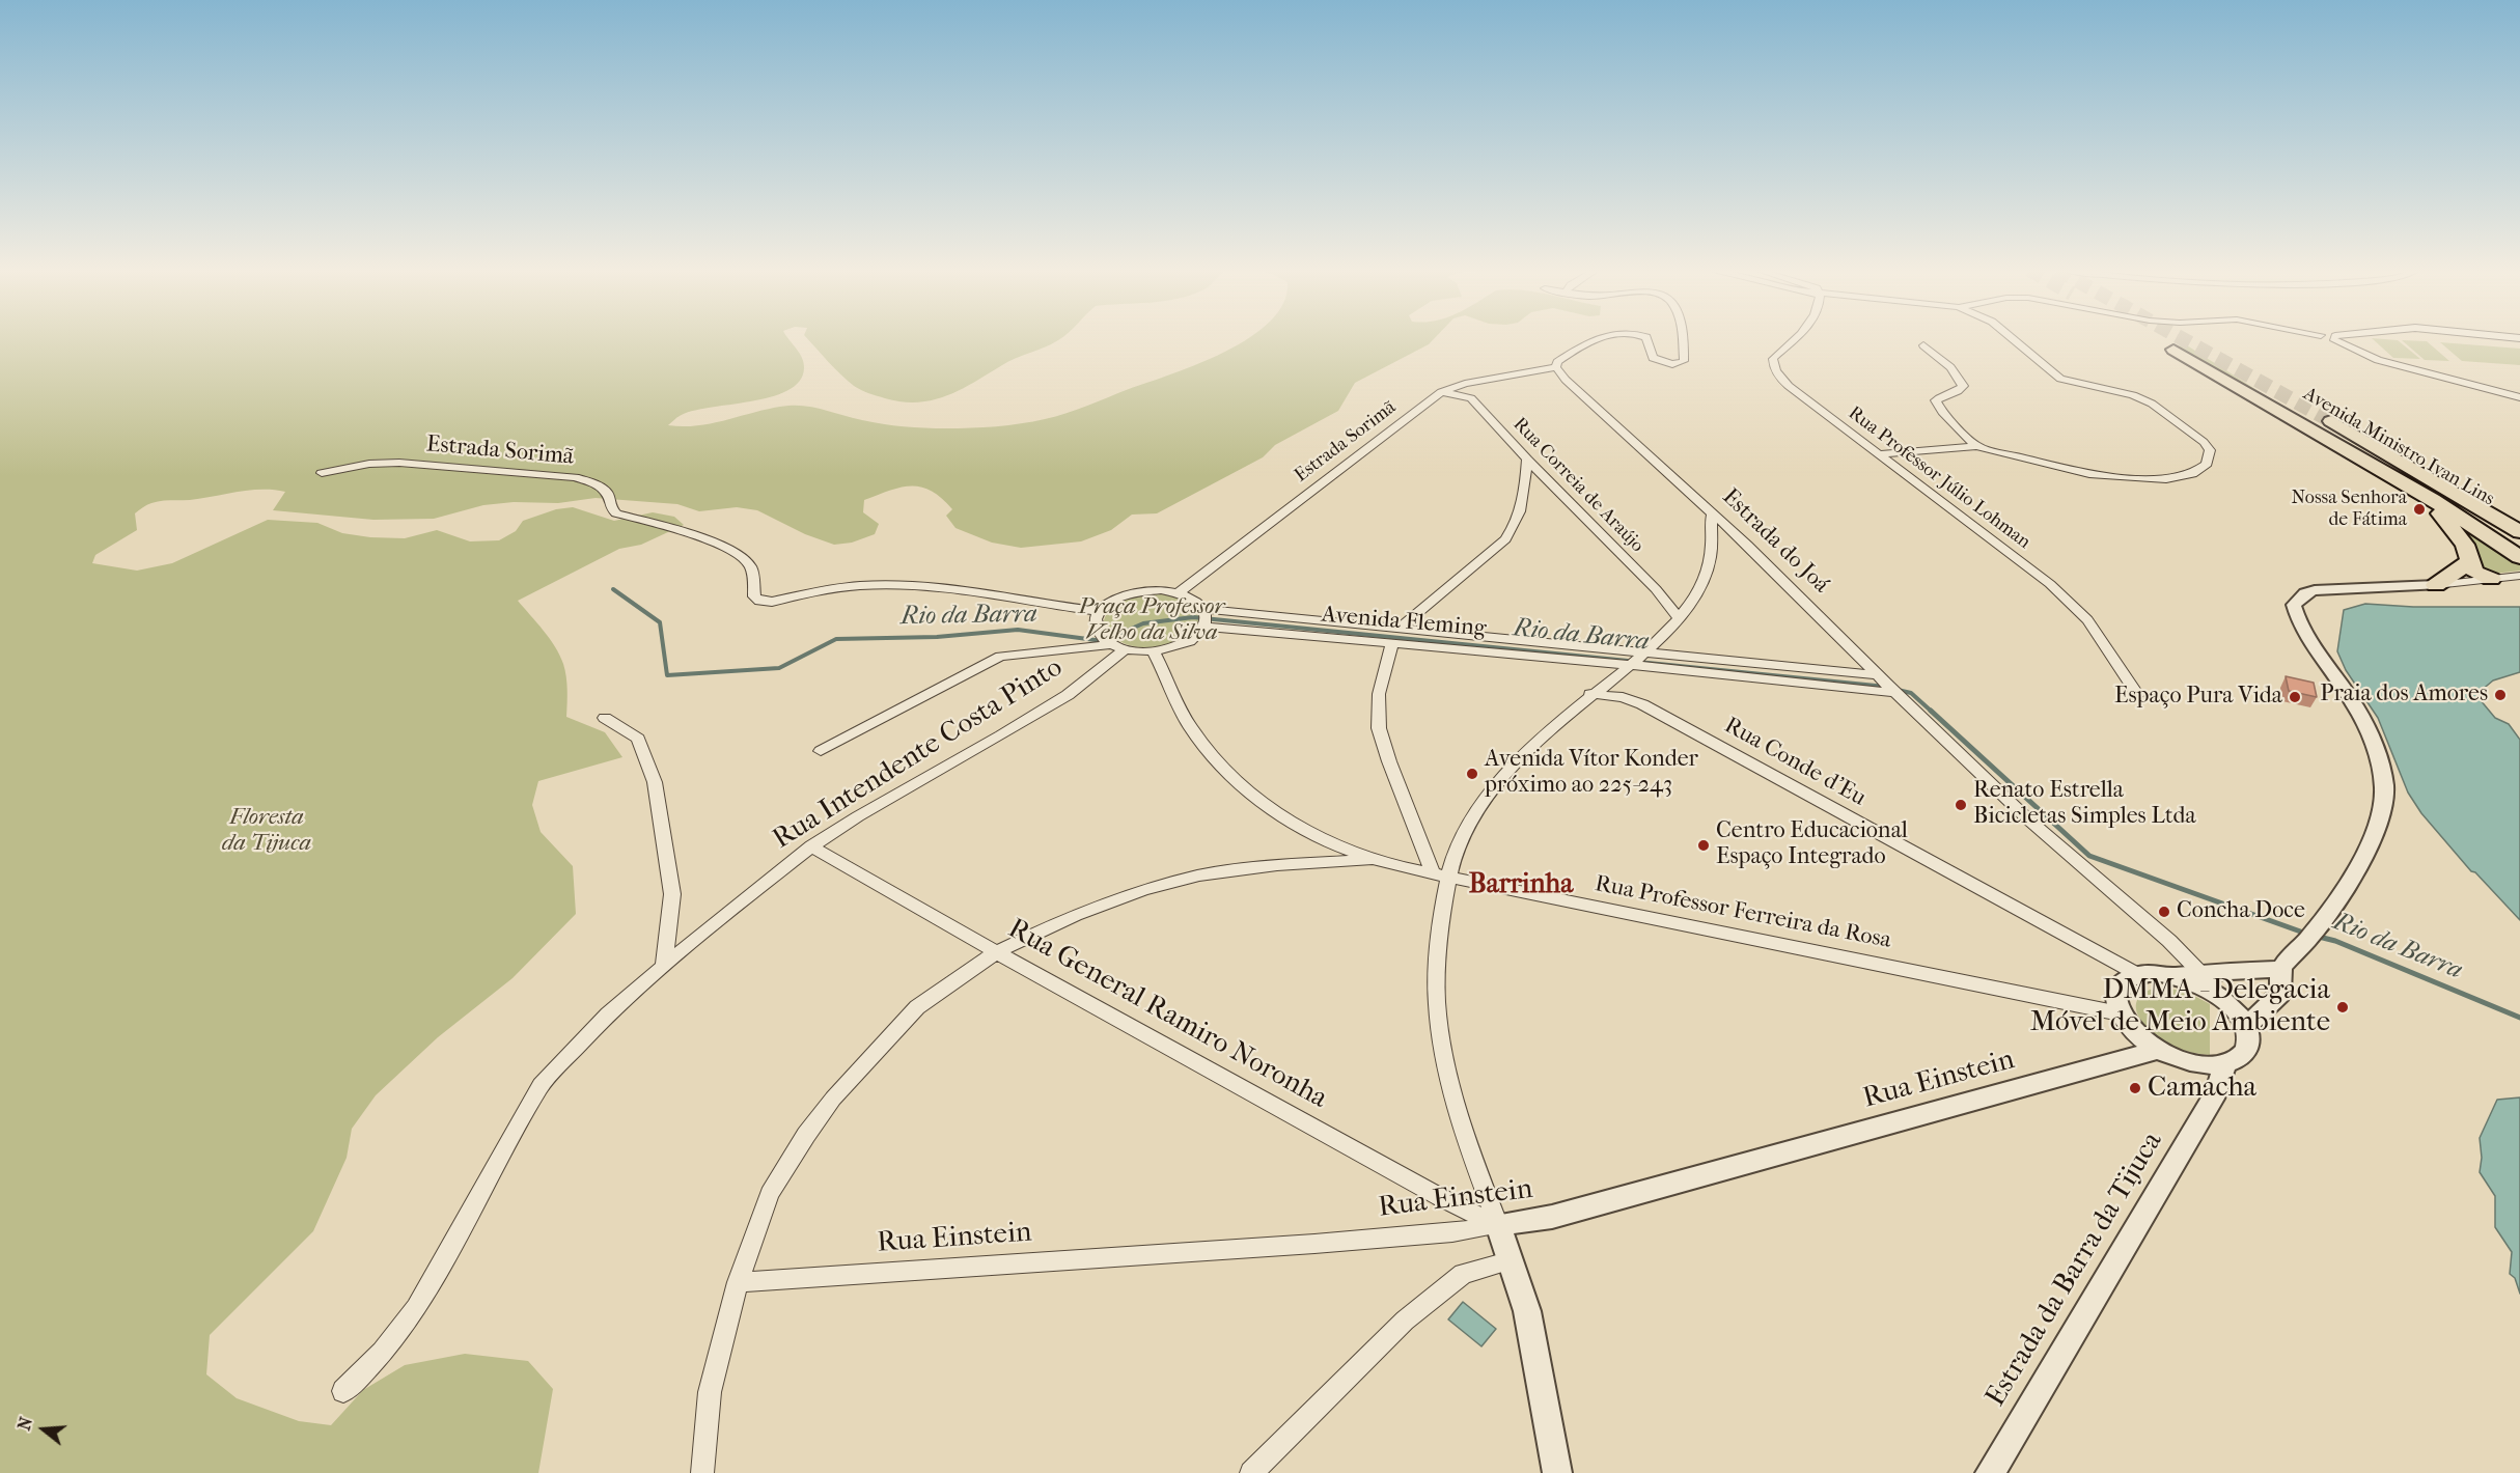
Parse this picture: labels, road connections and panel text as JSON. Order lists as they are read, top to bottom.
{
  "streets": {
    "highway": ["Avenida Ministro Ivan Lins"],
    "street": [
      "Estrada Sorimã",
      "Rua Professor Júlio Lohman",
      "Rua Correia de Araújo",
      "Estrada do Joá",
      "Avenida Fleming",
      "Rua Intendente Costa Pinto",
      "Rua Conde d'Eu",
      "Rua Professor Ferreira da Rosa",
      "Rua General Ramiro Noronha",
      "Rua Einstein",
      "Estrada da Barra da Tijuca"
    ]
  },
  "crossings": [
    ["Estrada Sorimã", "Rua Correia de Araújo"],
    ["Estrada Sorimã", "Estrada do Joá"],
    ["Estrada do Joá", "Avenida Fleming"],
    ["Rua Intendente Costa Pinto", "Rua General Ramiro Noronha"],
    ["Rua General Ramiro Noronha", "Rua Einstein"]
  ],
  "districts": ["Barrinha"],
  "water": ["Rio da Barra"],
  "parks": ["Praça Professor Velho da Silva", "Floresta da Tijuca"],
  "places": [
    "Nossa Senhora de Fátima",
    "Praia dos Amores",
    "Espaço Pura Vida",
    "Avenida Vítor Konder próximo ao 225-243",
    "Renato Estrella Bicicletas Simples Ltda",
    "Centro Educacional Espaço Integrado",
    "Concha Doce",
    "DMMA - Delegacia Móvel de Meio Ambiente",
    "Camacha"
  ],
  "north": "left"
}
